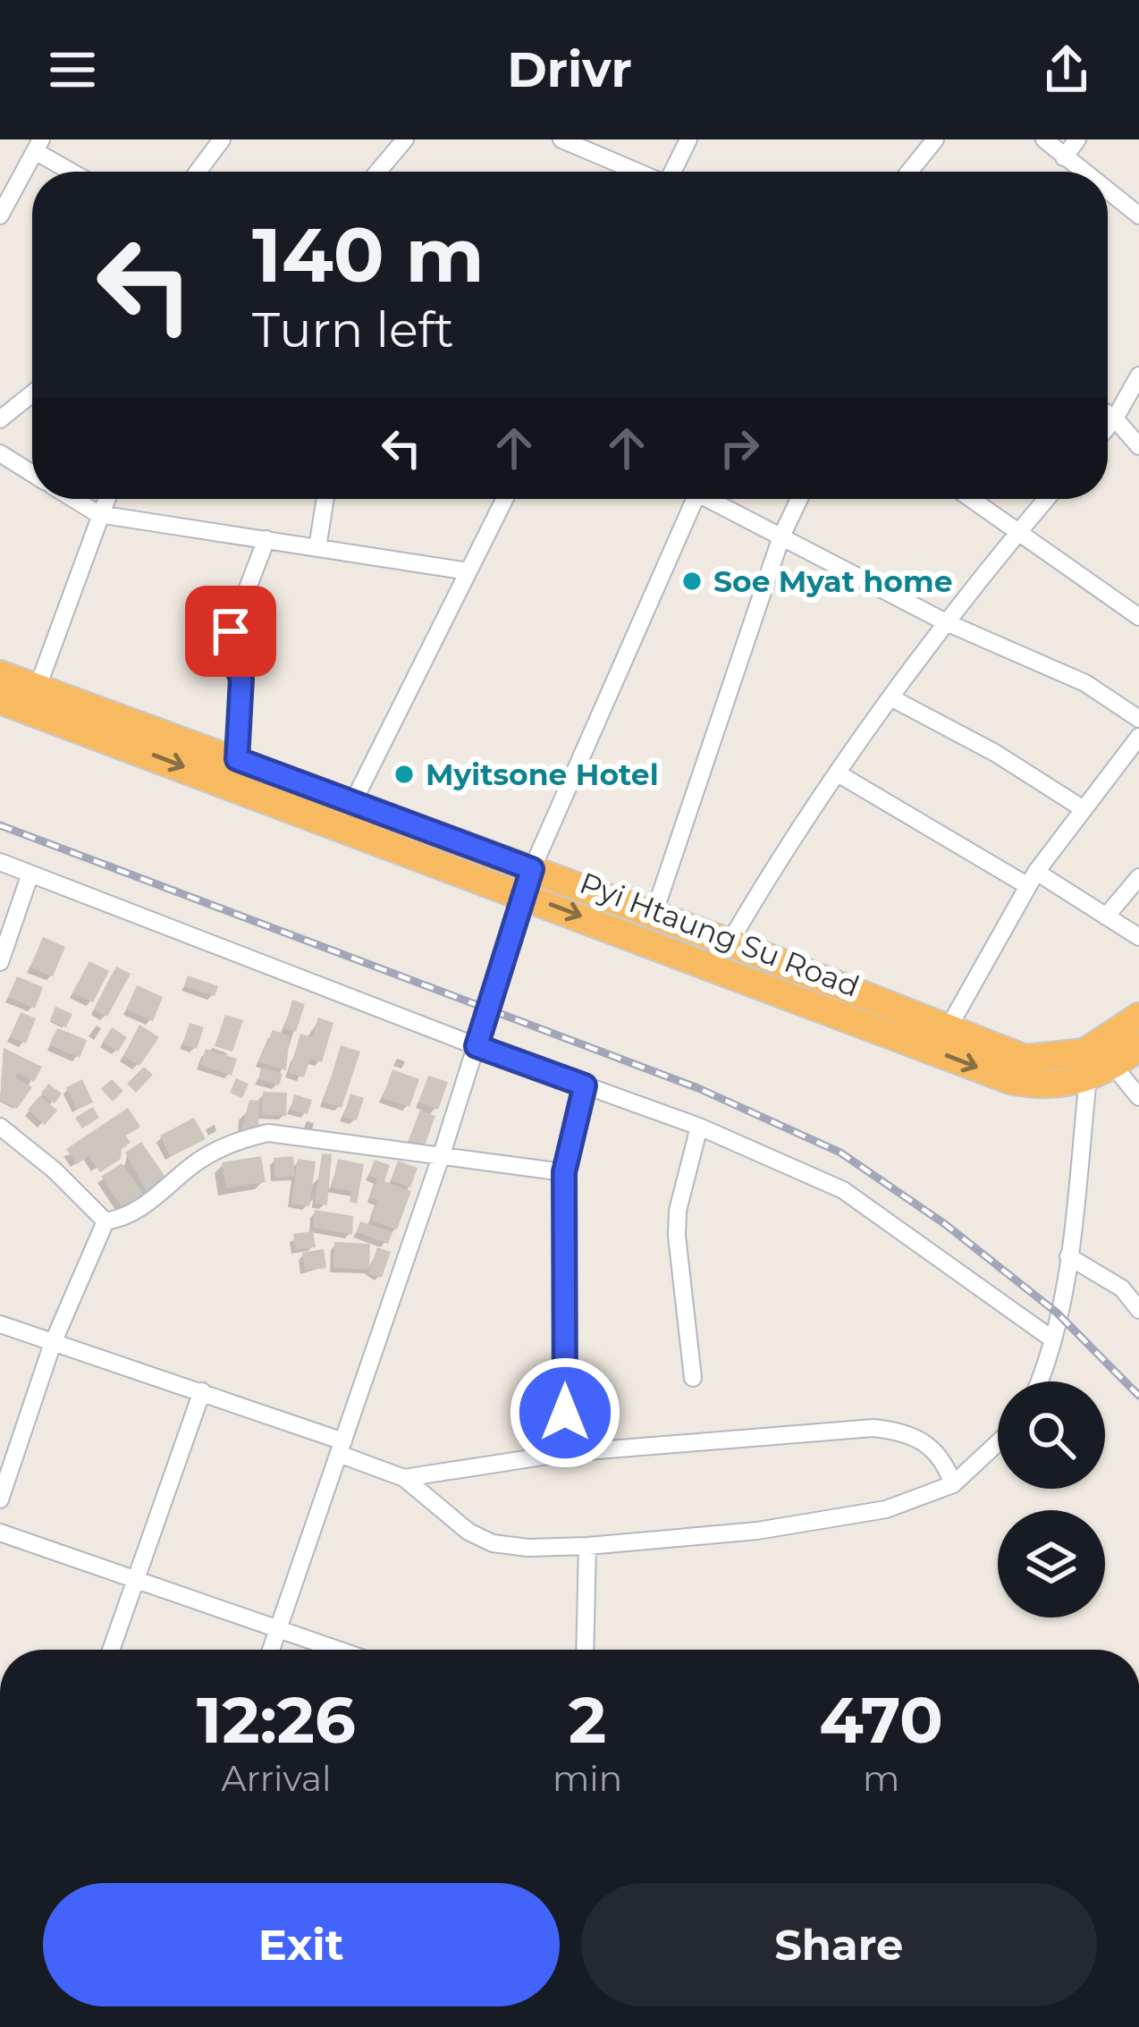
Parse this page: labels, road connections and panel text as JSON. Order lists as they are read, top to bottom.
{
  "streets": {
    "highway": ["Pyi Htaung Su Road"]
  },
  "places": ["Soe Myat home", "Myitsone Hotel"],
  "page": {
    "header": "Drivr",
    "turn": ["140 m", "Turn left"],
    "eta": [
      "12:26",
      "Arrival",
      "2",
      "min",
      "470",
      "m"
    ],
    "buttons": ["Exit", "Share"]
  }
}
